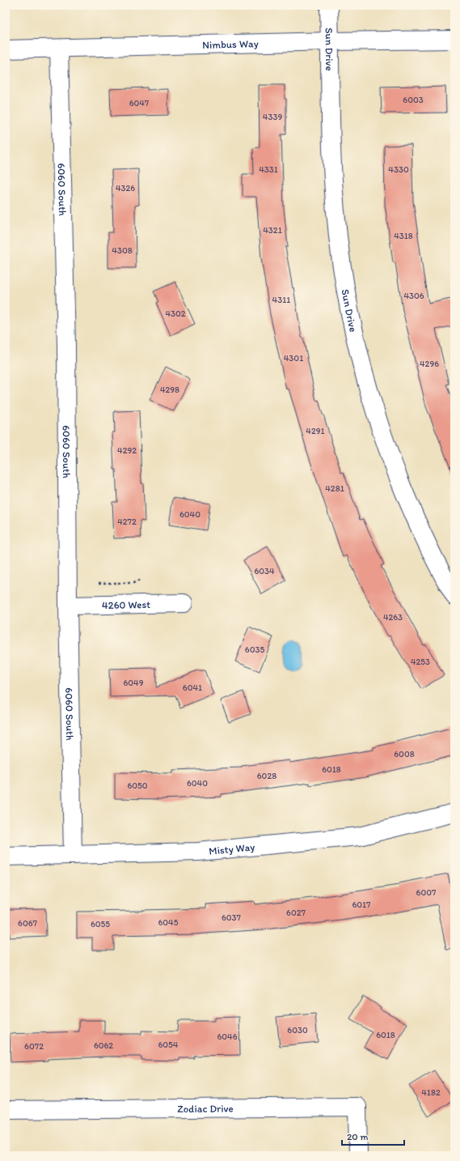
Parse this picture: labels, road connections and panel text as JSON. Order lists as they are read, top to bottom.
{
  "streets": {
    "street": [
      "Nimbus Way",
      "Sun Drive",
      "6060 South",
      "4260 West",
      "Misty Way",
      "Zodiac Drive"
    ]
  },
  "crossings": [
    ["Nimbus Way", "Sun Drive"],
    ["Nimbus Way", "6060 South"],
    ["6060 South", "4260 West"],
    ["6060 South", "Misty Way"]
  ],
  "house_numbers": [
    "6003",
    "6047",
    "4339",
    "4331",
    "4330",
    "4326",
    "4321",
    "4318",
    "4308",
    "4306",
    "4311",
    "4302",
    "4301",
    "4296",
    "4298",
    "4291",
    "4292",
    "4281",
    "6040",
    "4272",
    "6034",
    "4263",
    "6035",
    "4253",
    "6049",
    "6041",
    "6008",
    "6018",
    "6028",
    "6040",
    "6050",
    "6007",
    "6017",
    "6027",
    "6037",
    "6045",
    "6067",
    "6055",
    "6030",
    "6018",
    "6046",
    "6054",
    "6062",
    "6072",
    "4182"
  ],
  "scale_bar": "20 m"
}
